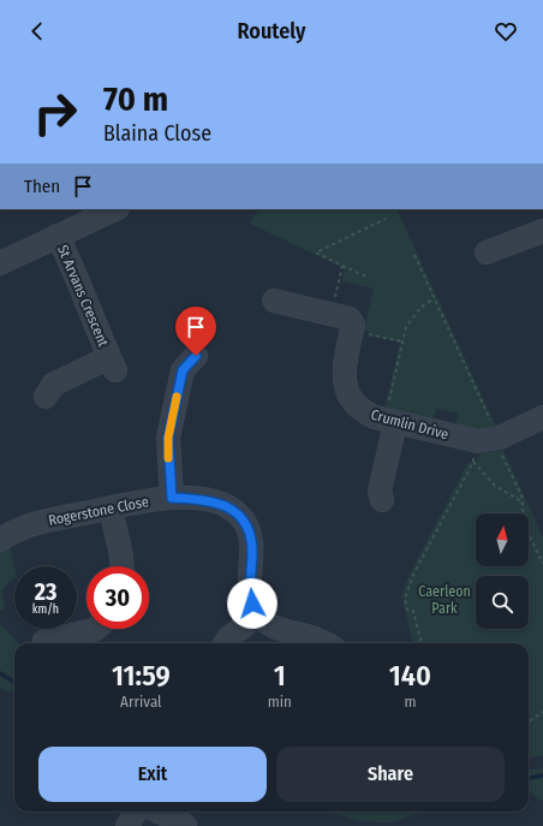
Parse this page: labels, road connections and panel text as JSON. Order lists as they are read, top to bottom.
{
  "streets": {
    "street": ["St Arvans Crescent", "Crumlin Drive", "Rogerstone Close"]
  },
  "parks": ["Caerleon Park"],
  "north": "top",
  "page": {
    "header": "Routely",
    "turn": ["70 m", "Blaina Close"],
    "then": "Then",
    "speed": "23 km/h",
    "limit": "30",
    "eta": [
      "11:59",
      "Arrival",
      "1",
      "min",
      "140",
      "m"
    ],
    "buttons": ["Exit", "Share"]
  }
}
